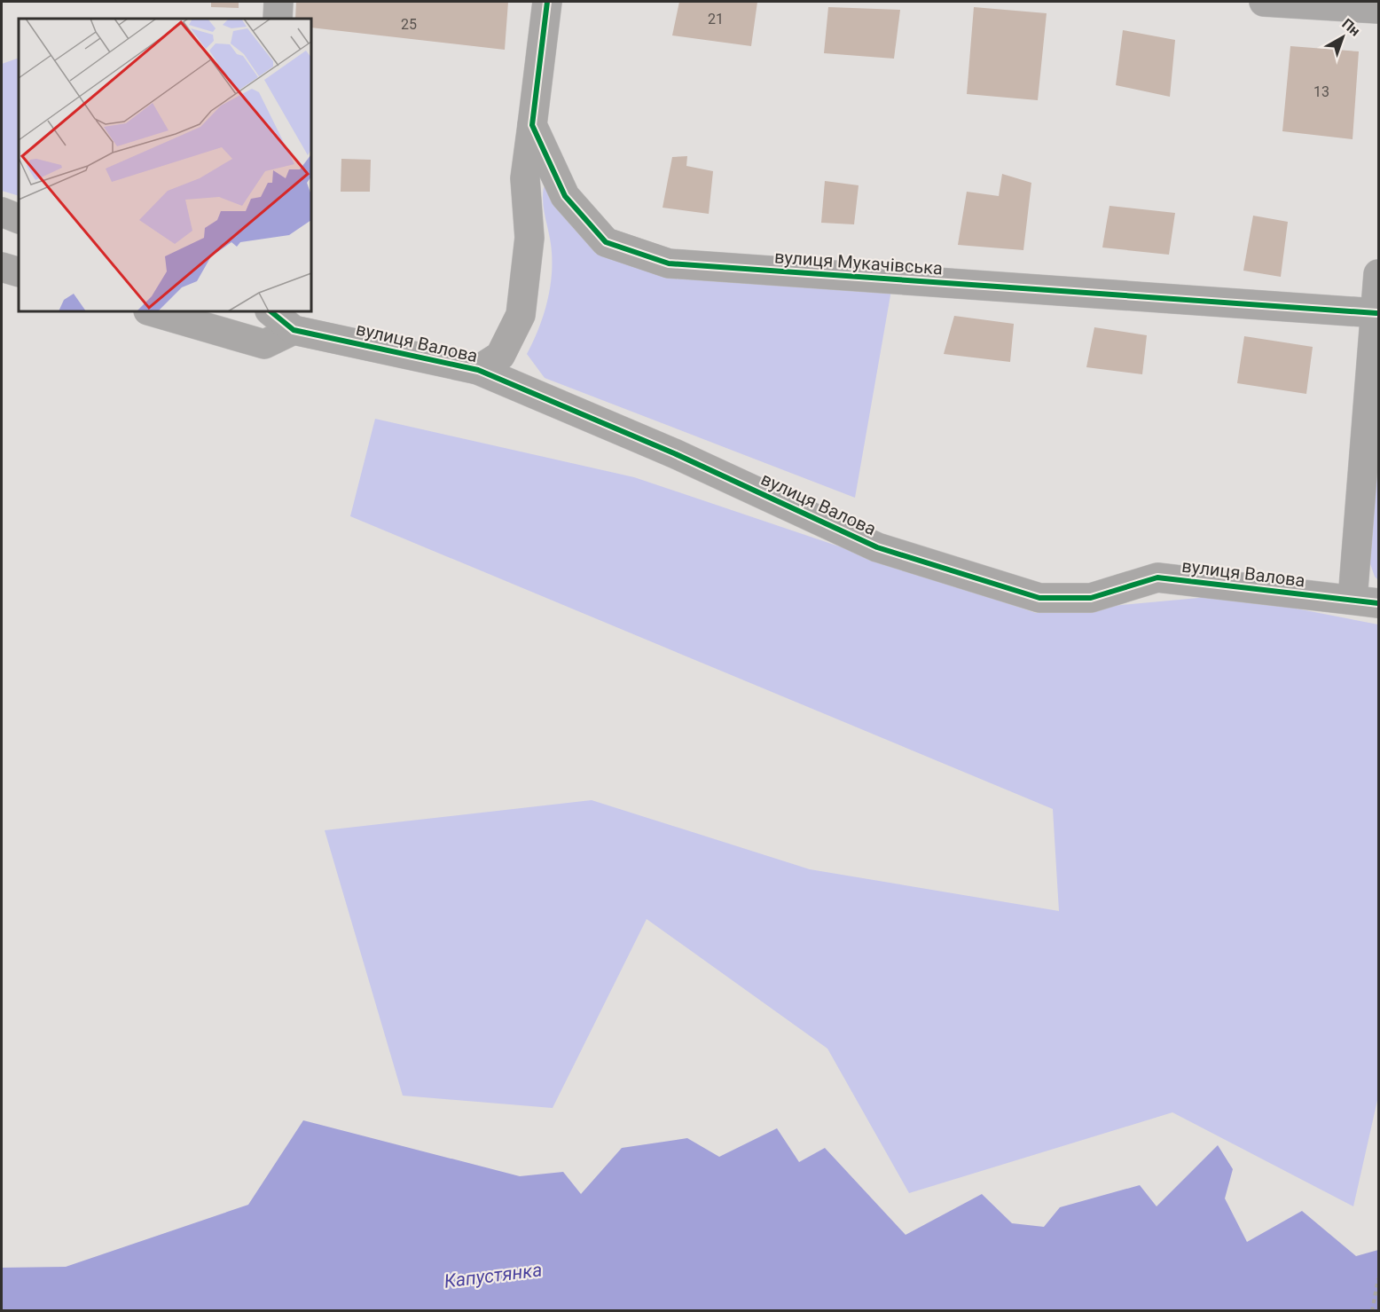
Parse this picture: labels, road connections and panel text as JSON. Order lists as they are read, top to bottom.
{
  "streets": {
    "street": ["вулиця Мукачівська", "вулиця Валова"]
  },
  "water": ["Капустянка"],
  "house_numbers": ["21", "25", "13"],
  "north": "top right"
}
